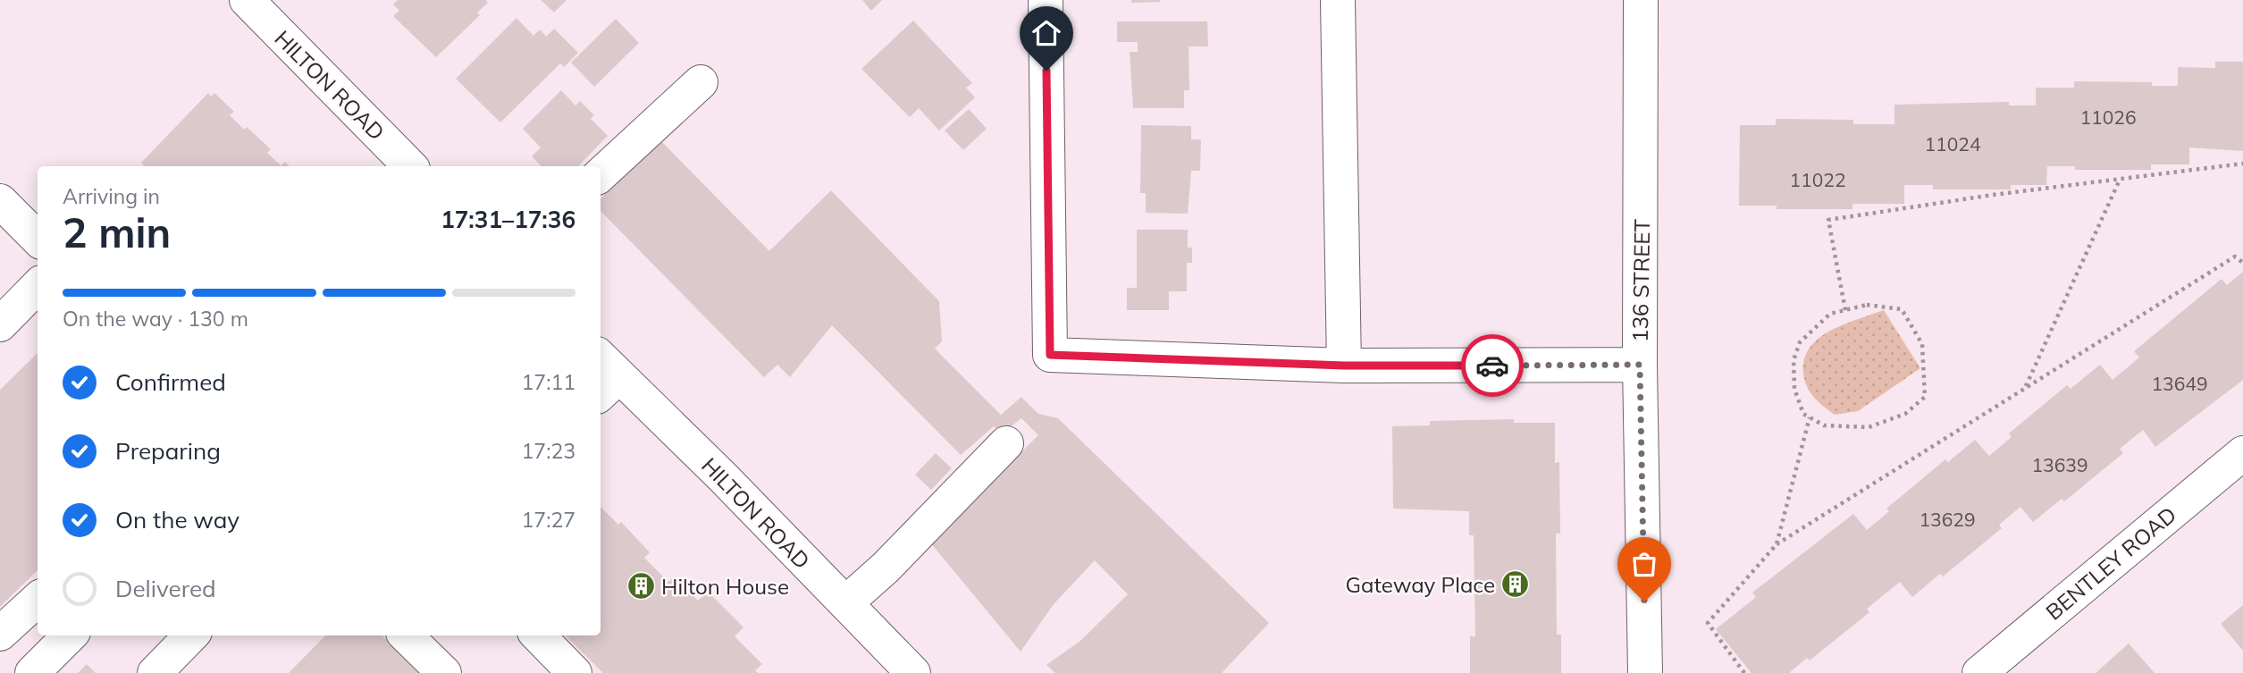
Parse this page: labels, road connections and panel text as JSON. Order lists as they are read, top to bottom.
{
  "streets": {
    "street": ["HILTON ROAD", "136 STREET", "BENTLEY ROAD"]
  },
  "places": {
    "building": ["Gateway Place", "Hilton House"]
  },
  "house_numbers": [
    "11026",
    "11024",
    "11022",
    "13649",
    "13639",
    "13629"
  ],
  "page": {
    "heading": ["2 min", "Arriving in", "17:31–17:36"],
    "bar": "On the way · 130 m",
    "list": [
      ["Confirmed", "17:11"],
      ["Preparing", "17:23"],
      ["On the way", "17:27"],
      "Delivered"
    ]
  }
}
